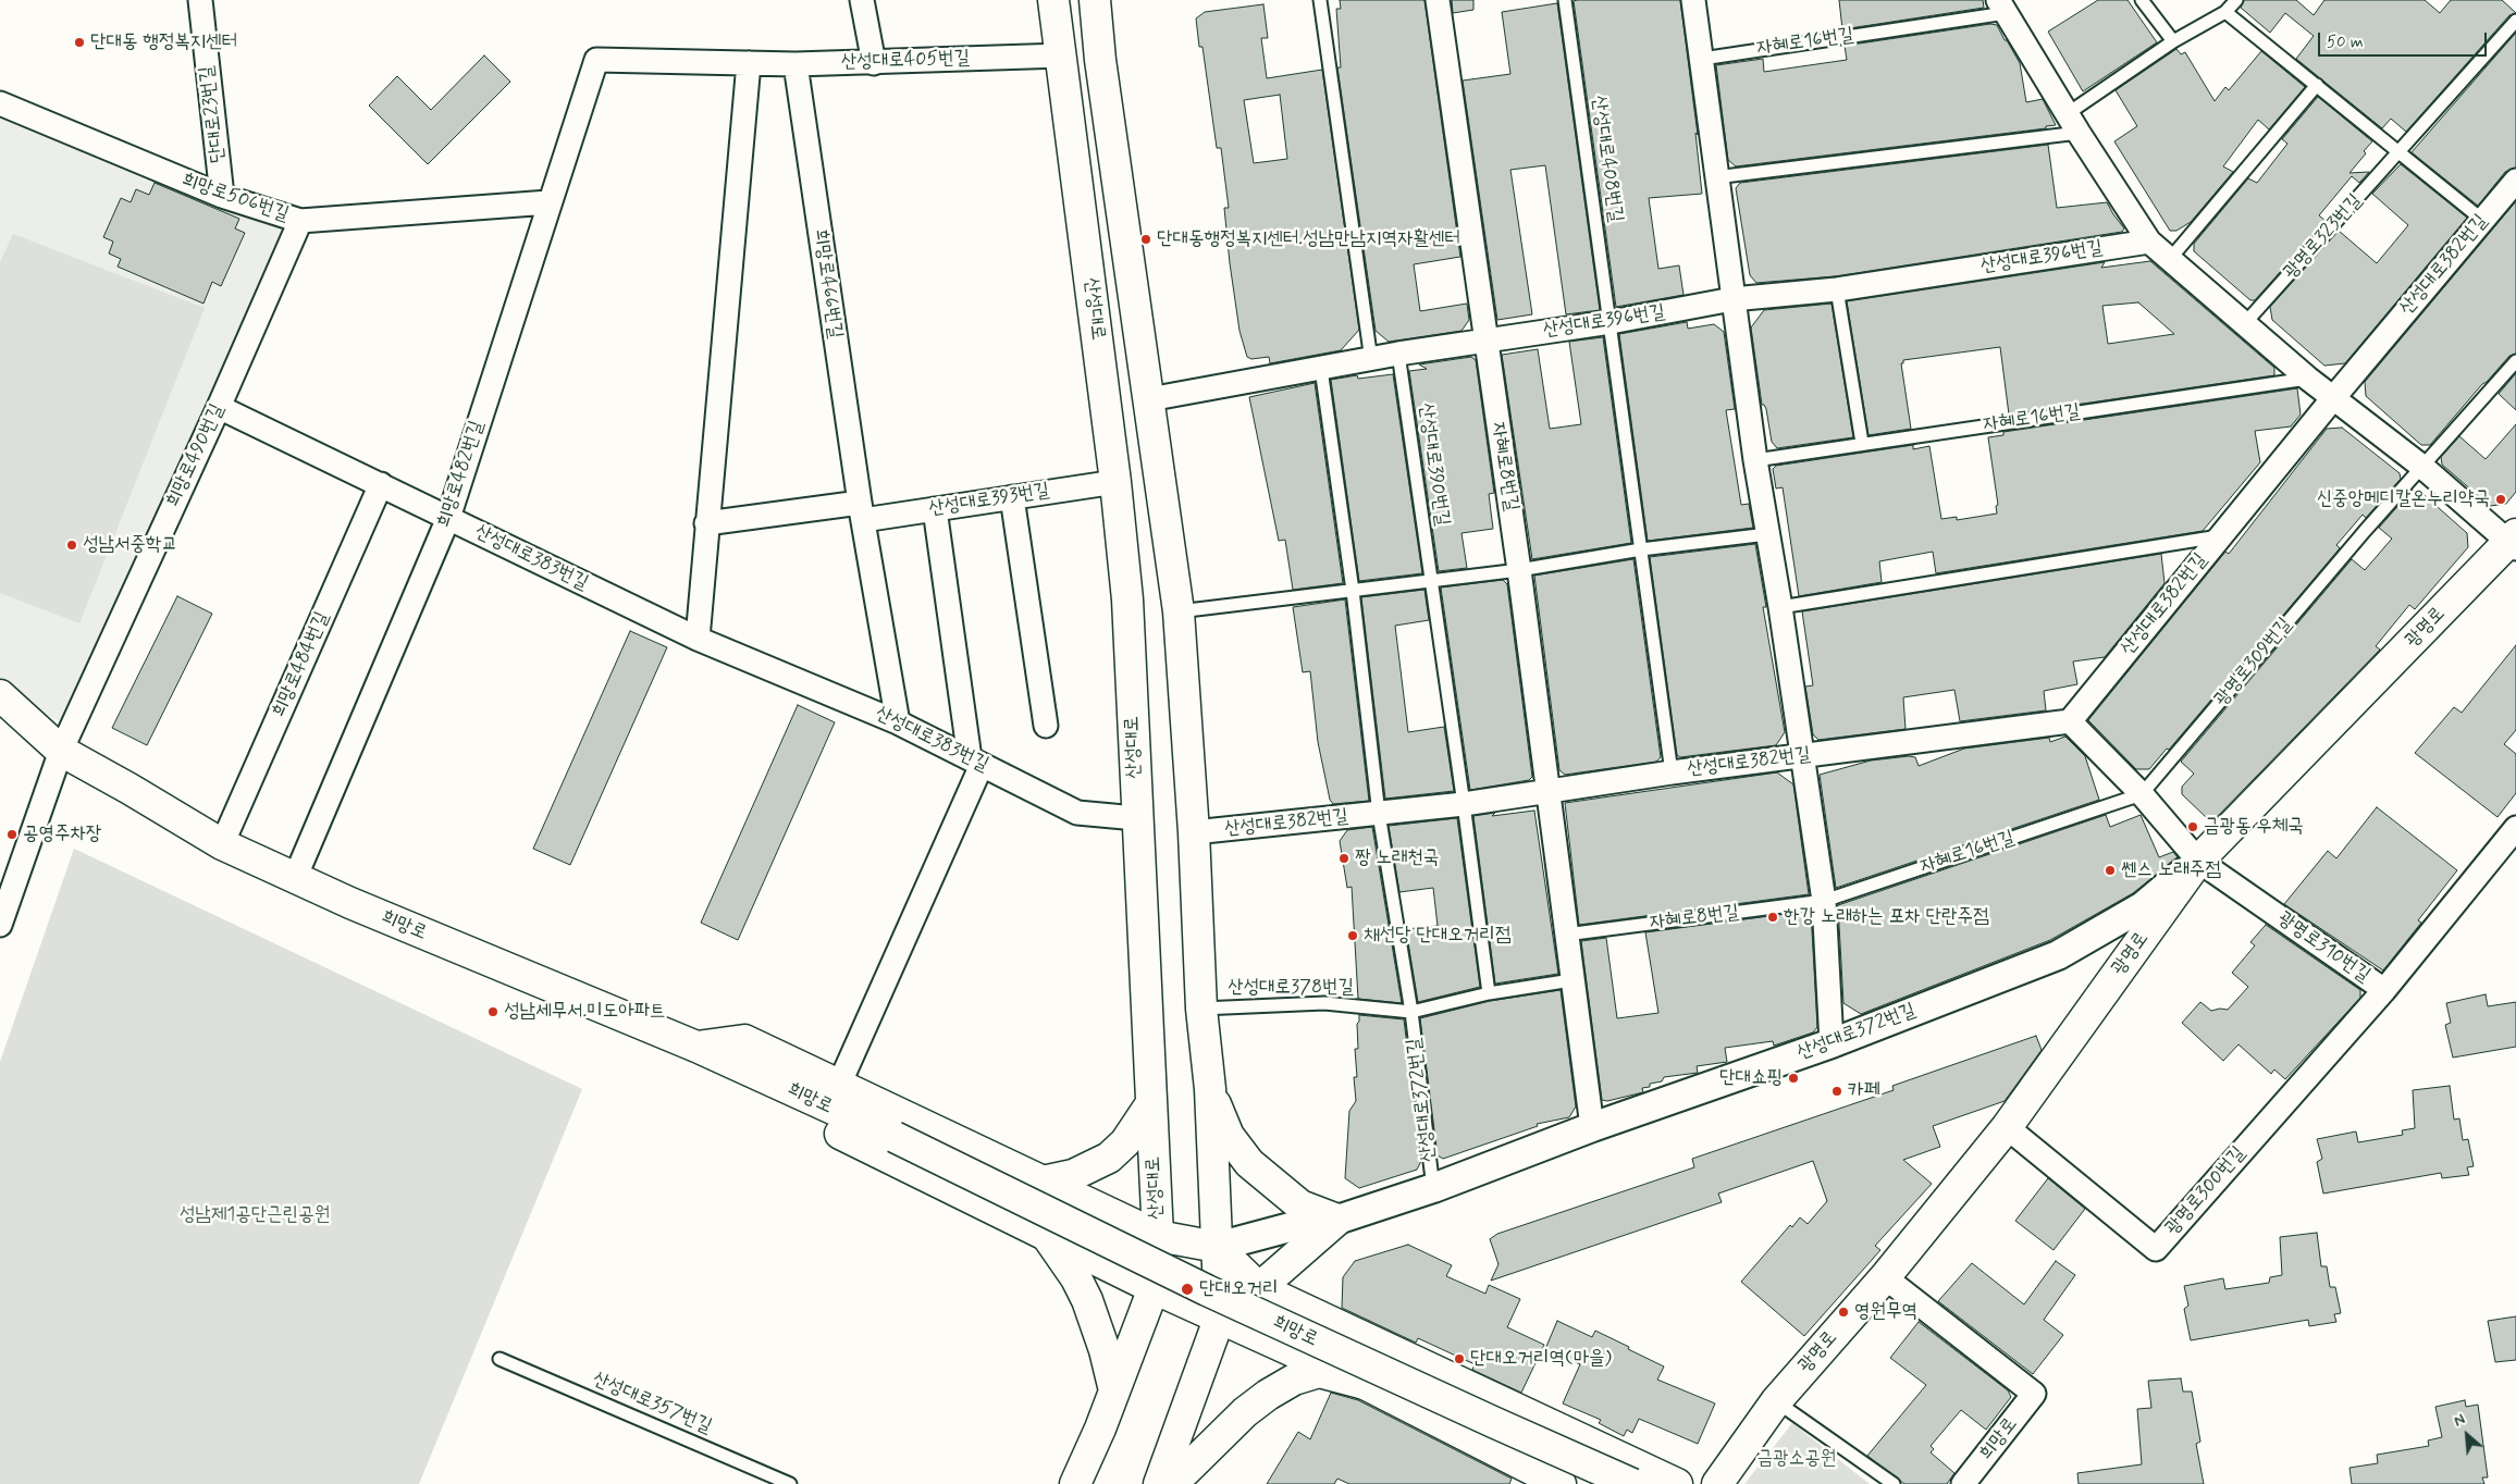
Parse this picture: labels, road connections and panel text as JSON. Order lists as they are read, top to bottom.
{
  "streets": {
    "main road": ["산성대로", "광명로", "희망로"],
    "street": [
      "산성대로405번길",
      "단대로23번길",
      "희망로506번길",
      "산성대로396번길",
      "산성대로382번길",
      "희망로466번길",
      "희망로490번길",
      "자혜로8번길",
      "희망로482번길",
      "산성대로393번길",
      "산성대로383번길",
      "희망로484번길",
      "광명로310번길",
      "산성대로372번길",
      "광명로300번길"
    ],
    "lane": [
      "자혜로16번길",
      "산성대로408번길",
      "광명로323번길",
      "산성대로390번길",
      "광명로309번길",
      "산성대로378번길",
      "산성대로357번길"
    ]
  },
  "crossings": [
    ["자혜로16번길", "자혜로8번길"],
    ["자혜로16번길", "광명로309번길"],
    ["산성대로405번길", "희망로466번길"],
    ["산성대로405번길", "산성대로"],
    ["산성대로405번길", "희망로482번길"],
    ["단대로23번길", "희망로506번길"],
    ["산성대로408번길", "산성대로396번길"],
    ["희망로506번길", "희망로490번길"],
    ["희망로506번길", "희망로482번길"],
    ["산성대로396번길", "산성대로390번길"],
    ["산성대로396번길", "자혜로8번길"],
    ["산성대로382번길", "자혜로8번길"],
    ["희망로466번길", "산성대로393번길"],
    ["희망로466번길", "산성대로383번길"],
    ["산성대로", "산성대로393번길"],
    ["산성대로", "산성대로383번길"],
    ["희망로490번길", "산성대로383번길"],
    ["희망로490번길", "희망로"],
    ["자혜로8번길", "산성대로378번길"],
    ["자혜로8번길", "산성대로372번길"],
    ["희망로482번길", "산성대로383번길"],
    ["희망로482번길", "희망로"],
    ["산성대로383번길", "희망로484번길"],
    ["광명로", "희망로"],
    ["광명로", "광명로310번길"],
    ["광명로", "산성대로372번길"],
    ["광명로", "광명로300번길"],
    ["희망로484번길", "희망로"],
    ["광명로310번길", "산성대로372번길"],
    ["광명로310번길", "광명로300번길"],
    ["산성대로378번길", "산성대로372번길"]
  ],
  "parks": ["성남제1공단근린공원", "금광소공원"],
  "places": [
    "단대동 행정복지센터",
    "단대동행정복지센터.성남만남지역자활센터",
    "신중앙메디칼온누리약국",
    "성남서중학교",
    "금광동 우체국",
    "공영주차장",
    "짱 노래천국",
    "쎈스 노래주점",
    "한강 노래하는 포차 단란주점",
    "채선당 단대오거리점",
    "성남세무서.미도아파트",
    "단대쇼핑",
    "카페",
    "단대오거리",
    "영원무역",
    "단대오거리역(마을)"
  ],
  "scale_bar": "50 m",
  "north": "top left"
}
